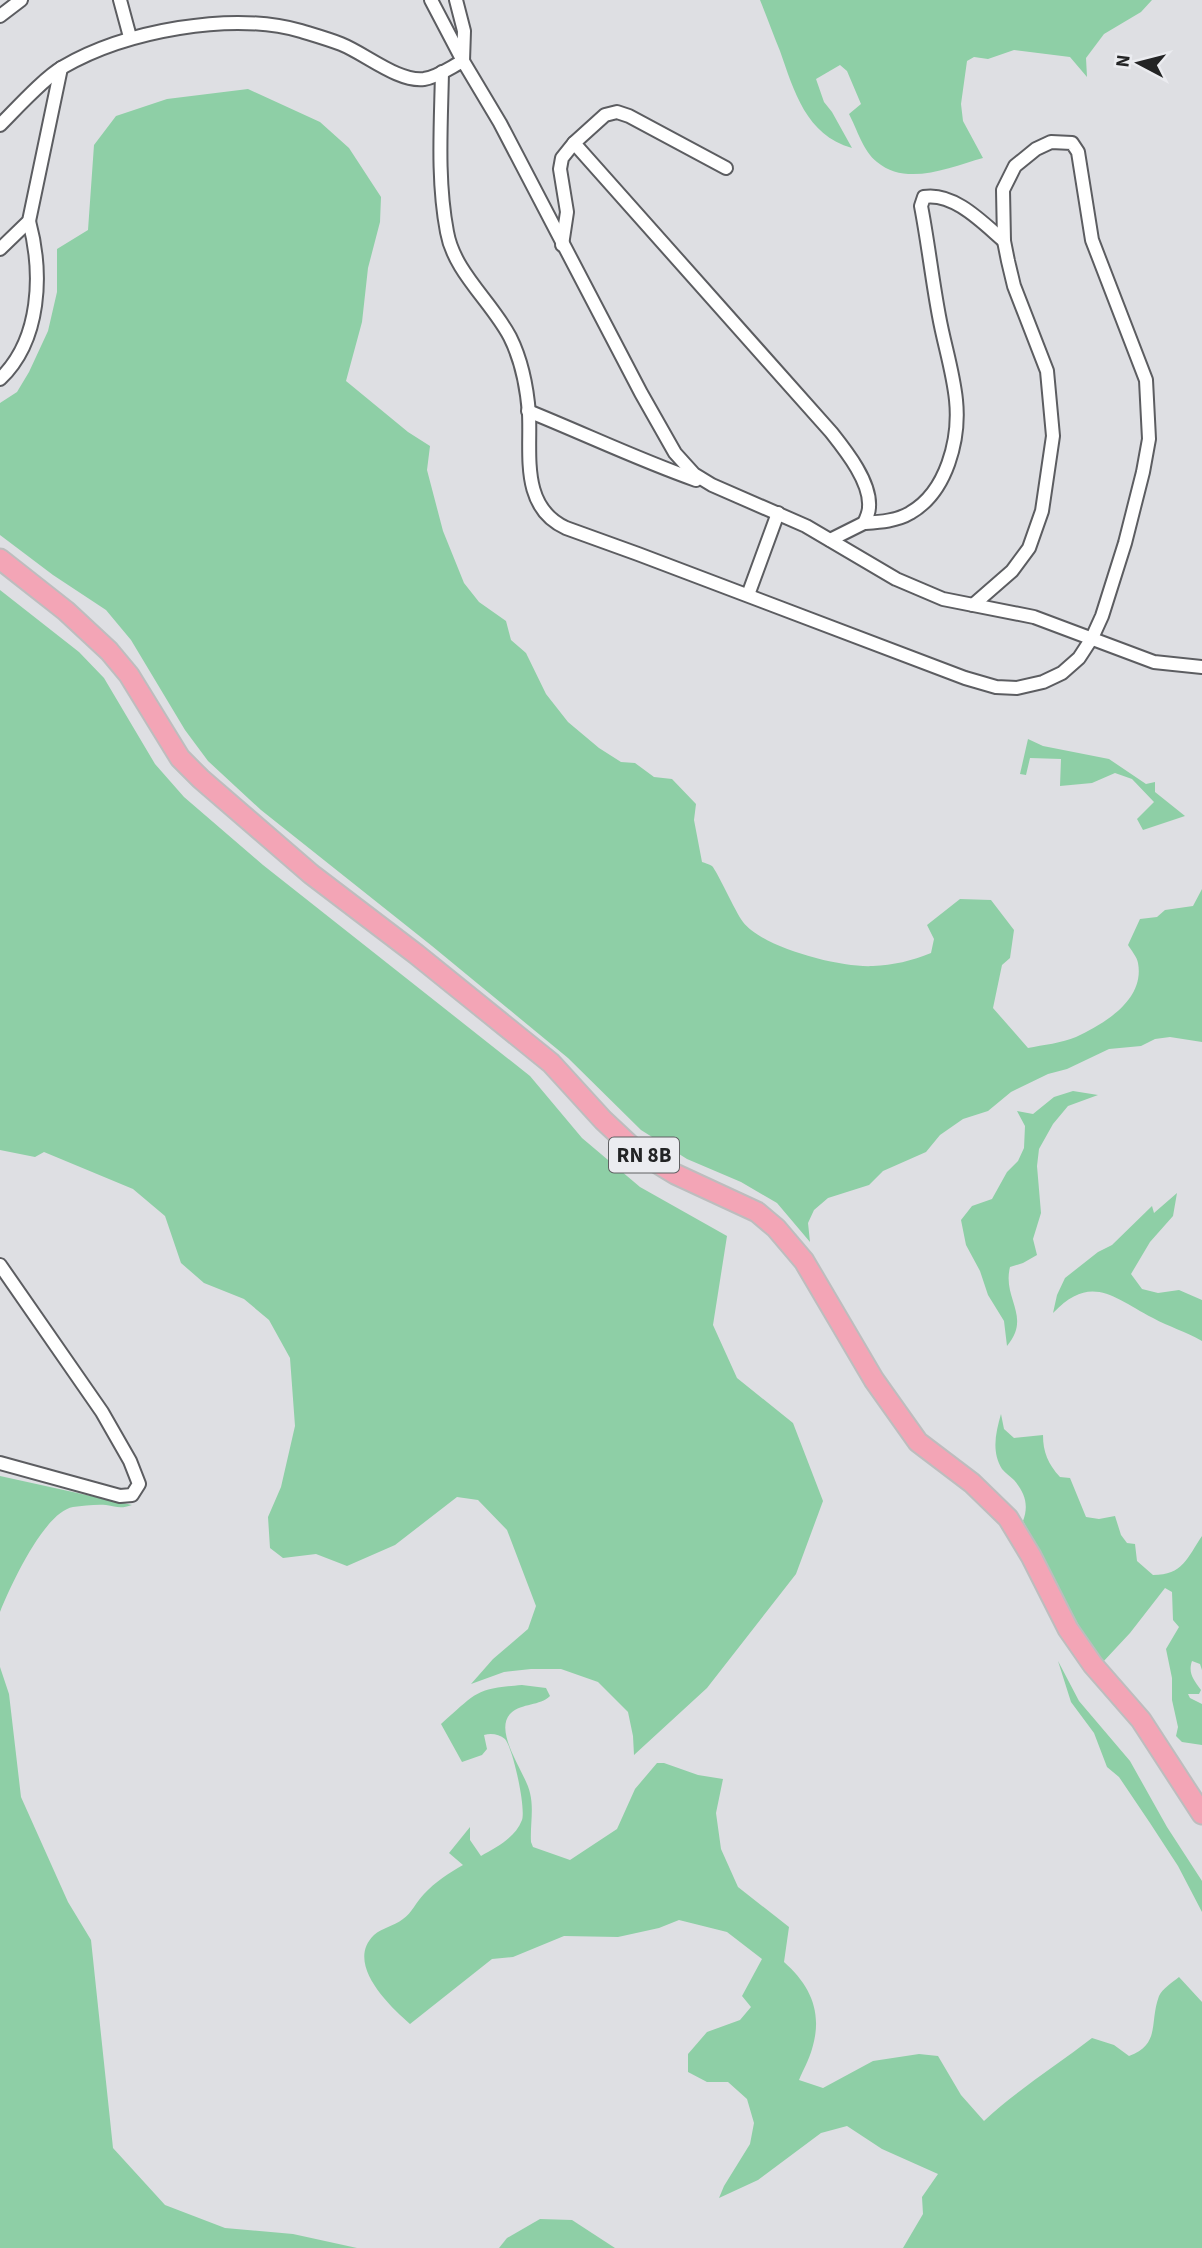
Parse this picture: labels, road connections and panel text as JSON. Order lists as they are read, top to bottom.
{
  "streets": {
    "main road": ["RN 8B"]
  },
  "north": "left"
}
